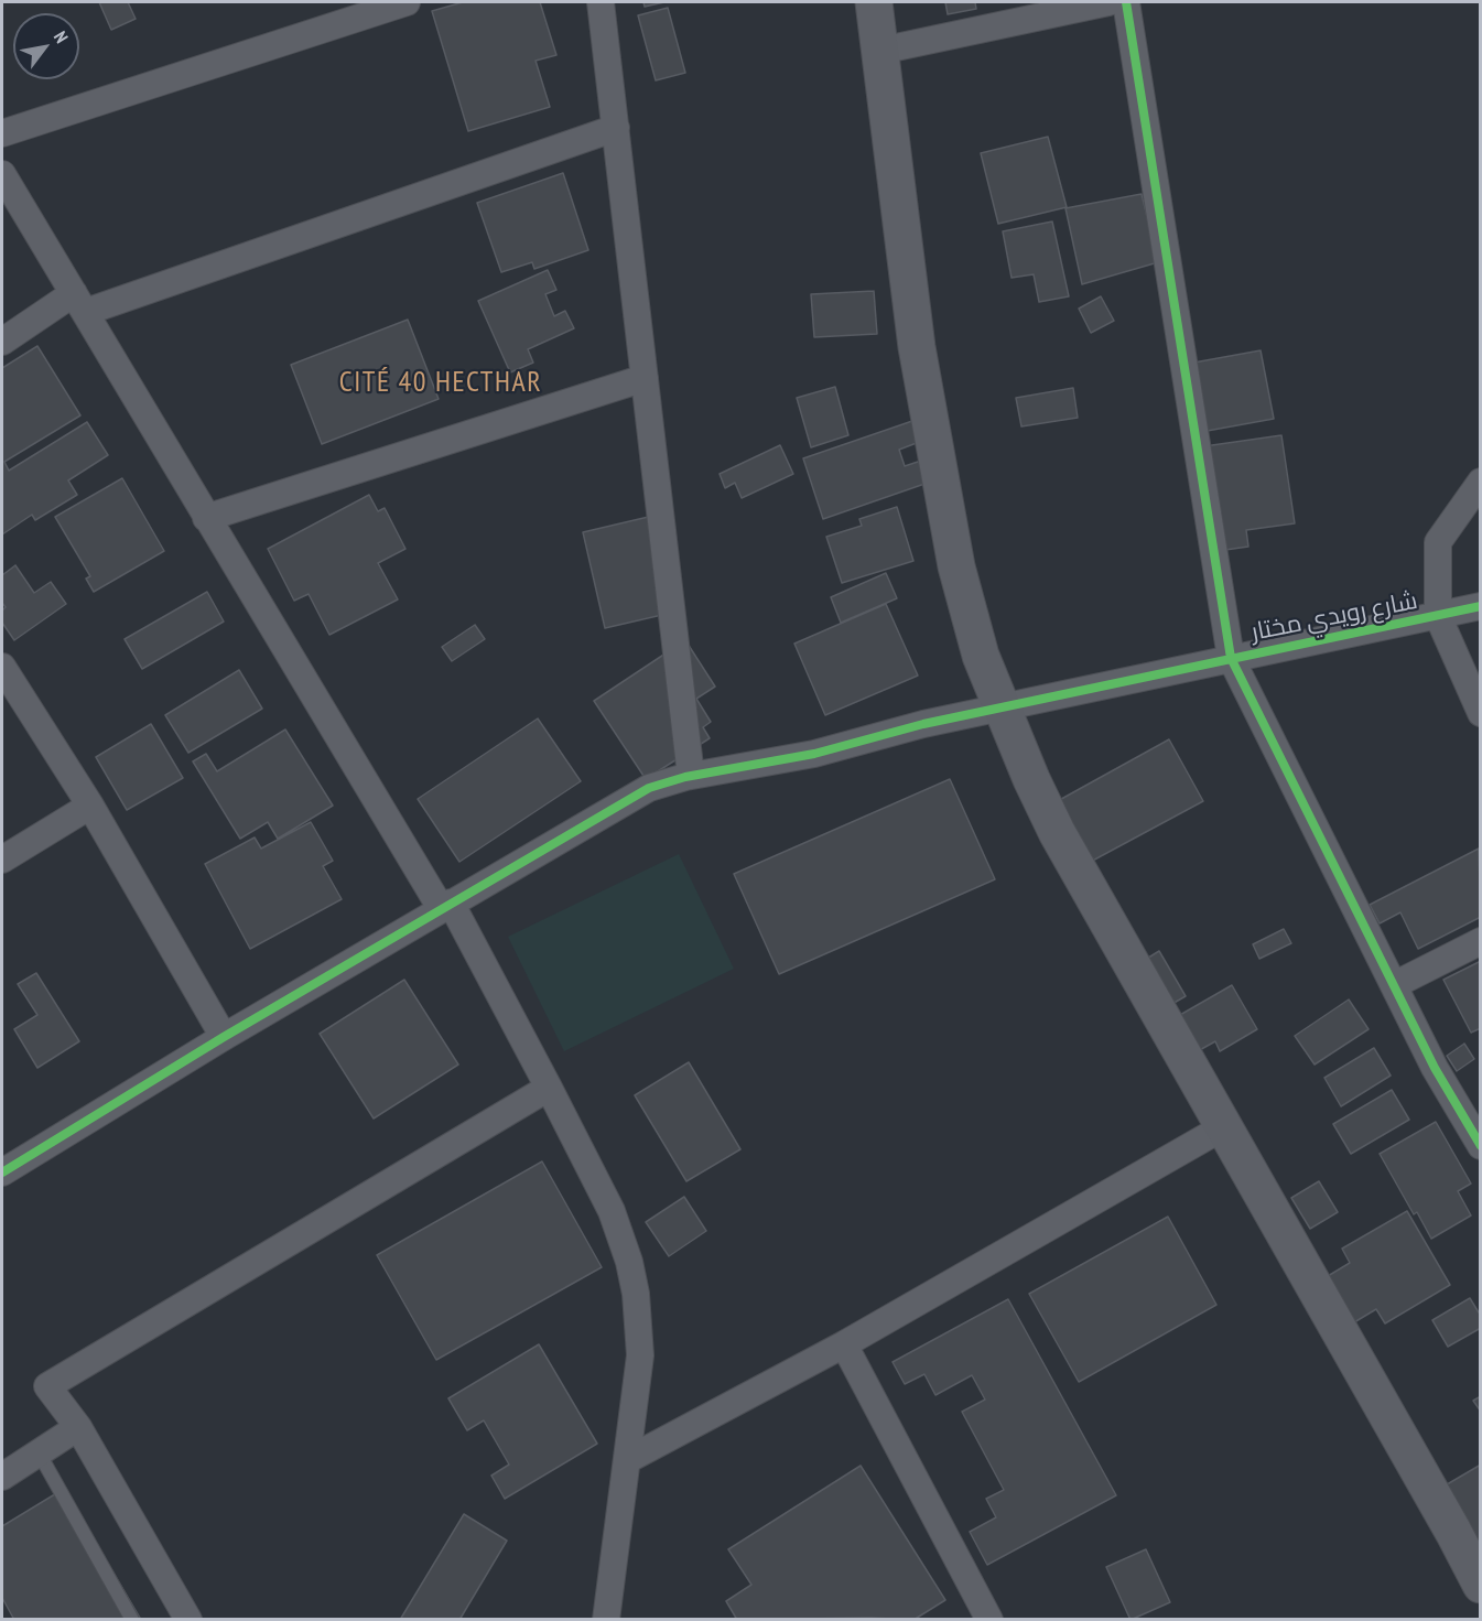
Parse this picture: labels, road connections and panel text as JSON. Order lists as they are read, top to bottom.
{
  "streets": {
    "street": ["شارع رويدي مختار"]
  },
  "districts": ["CITÉ 40 HECTHAR"],
  "north": "top right"
}
